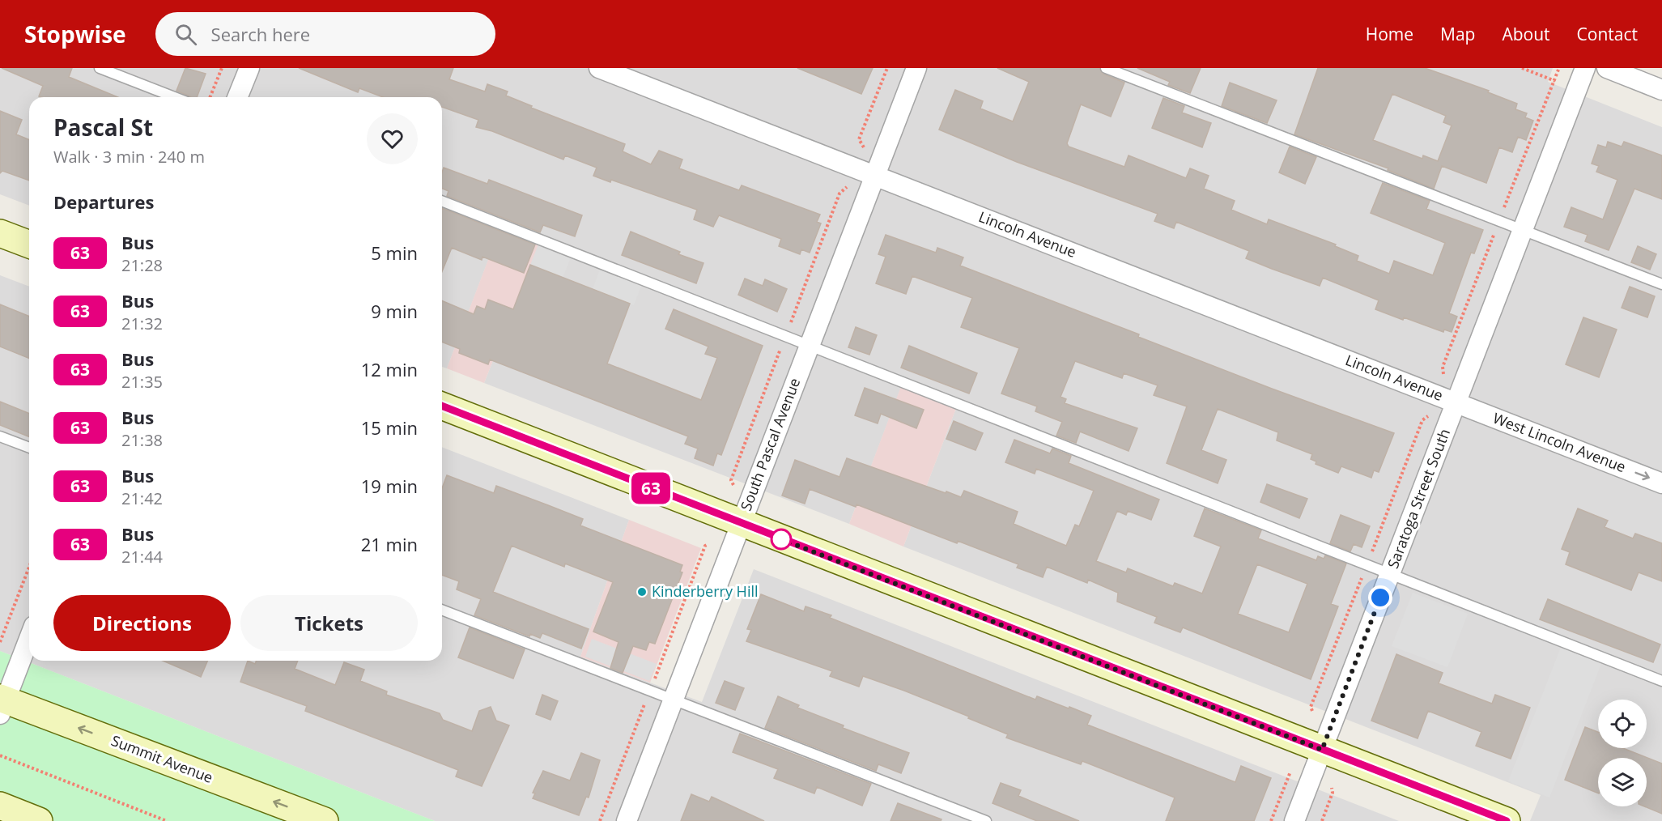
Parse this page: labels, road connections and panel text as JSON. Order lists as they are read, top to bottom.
{
  "streets": {
    "main road": ["Summit Avenue"],
    "street": [
      "Lincoln Avenue",
      "West Lincoln Avenue",
      "South Pascal Avenue",
      "Saratoga Street South"
    ]
  },
  "crossings": [
    ["Lincoln Avenue", "West Lincoln Avenue"],
    ["Lincoln Avenue", "South Pascal Avenue"],
    ["Lincoln Avenue", "Saratoga Street South"],
    ["West Lincoln Avenue", "Saratoga Street South"]
  ],
  "one_way": ["West Lincoln Avenue", "Summit Avenue"],
  "places": ["Kinderberry Hill"],
  "lines": ["bus line 63"],
  "page": {
    "header": "Stopwise",
    "search": "Search here",
    "nav": [
      "Home",
      "Map",
      "About",
      "Contact"
    ],
    "on_map": "63",
    "heading": [
      ["Pascal St", "Walk · 3 min · 240 m"],
      "Departures"
    ],
    "list": [
      {
        "mark": "63",
        "name": "Bus",
        "note": "21:28",
        "value": "5 min"
      },
      {
        "mark": "63",
        "name": "Bus",
        "note": "21:32",
        "value": "9 min"
      },
      {
        "mark": "63",
        "name": "Bus",
        "note": "21:35",
        "value": "12 min"
      },
      {
        "mark": "63",
        "name": "Bus",
        "note": "21:38",
        "value": "15 min"
      },
      {
        "mark": "63",
        "name": "Bus",
        "note": "21:42",
        "value": "19 min"
      },
      {
        "mark": "63",
        "name": "Bus",
        "note": "21:44",
        "value": "21 min"
      }
    ],
    "buttons": ["Directions", "Tickets"]
  }
}
